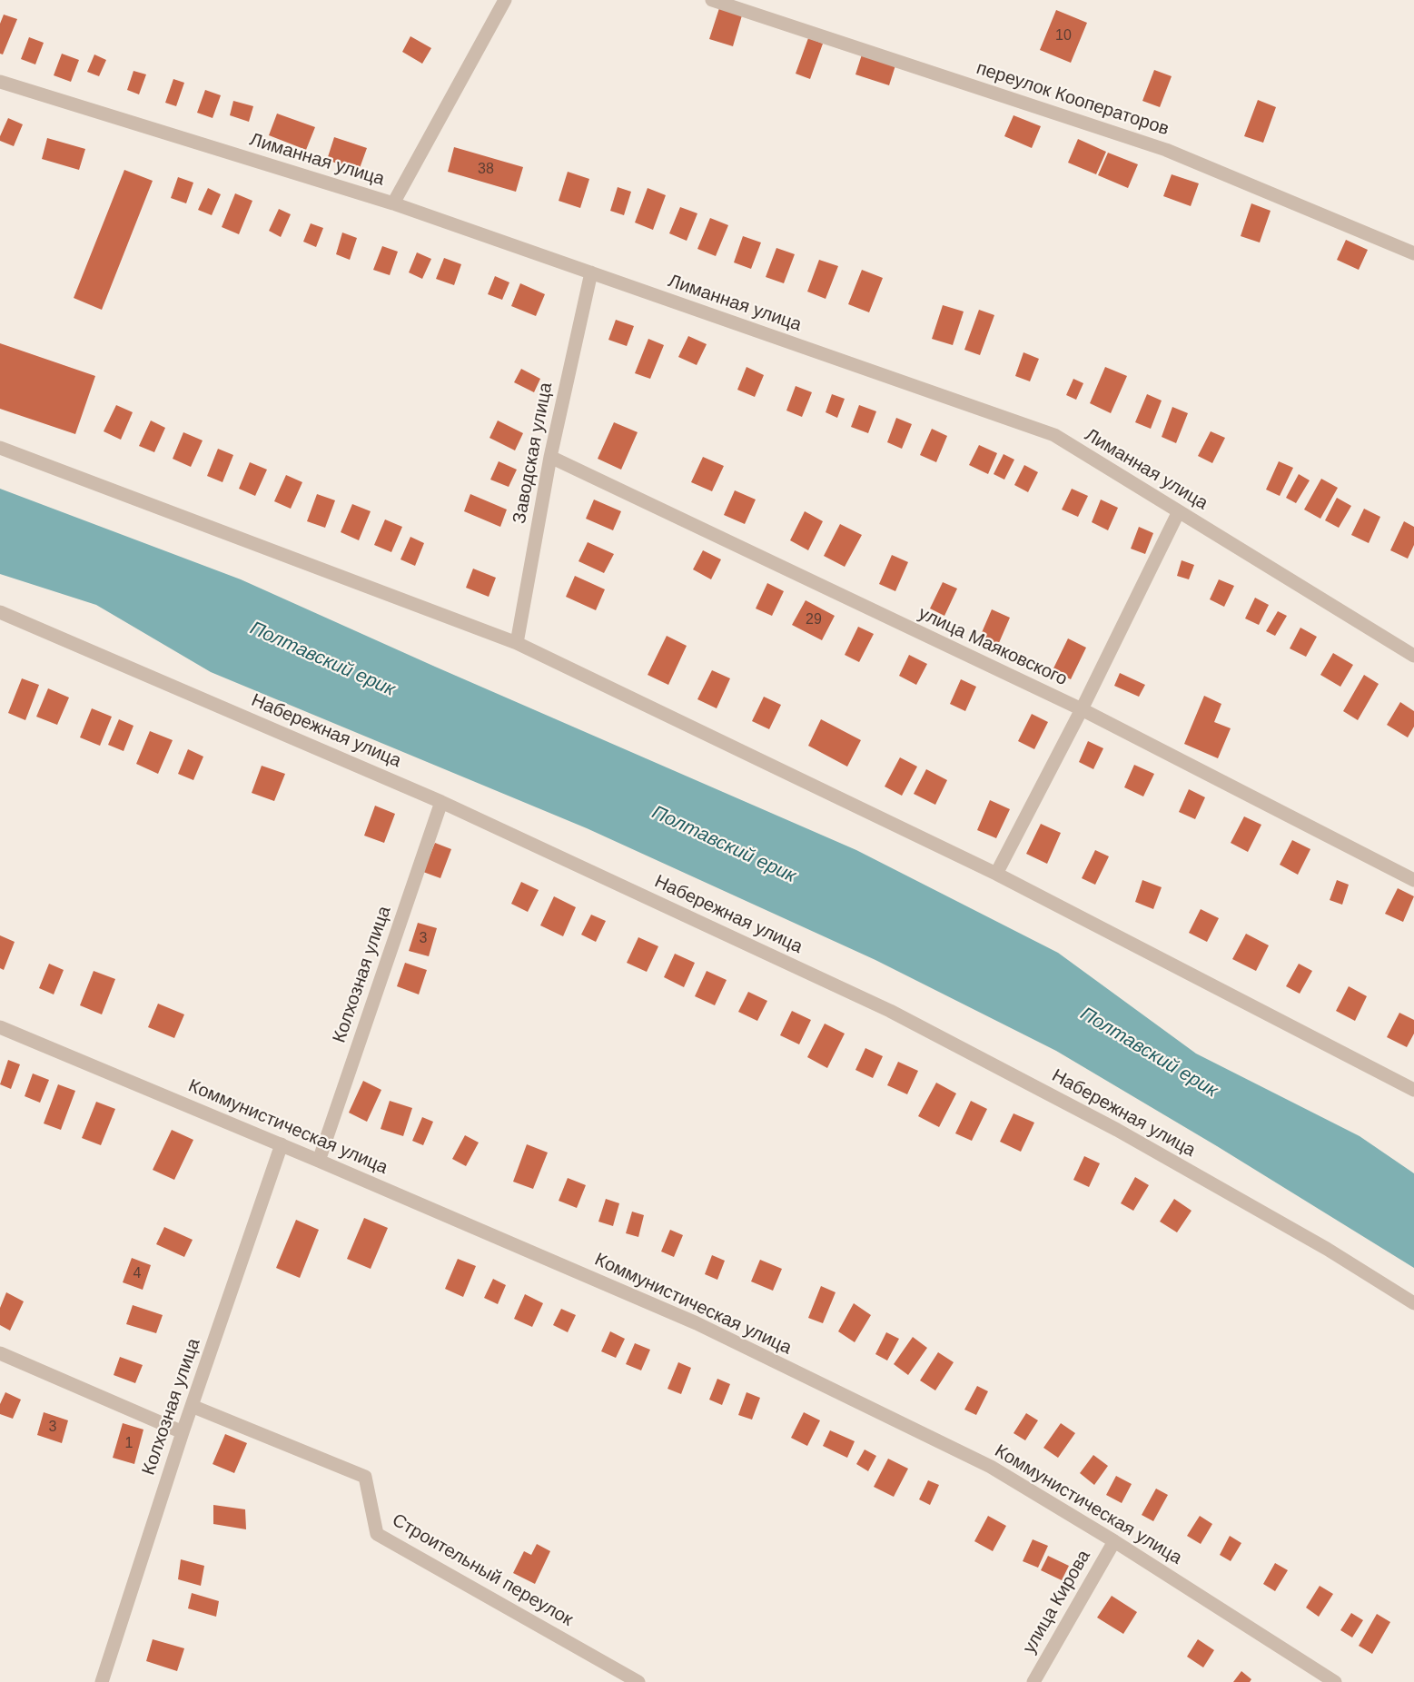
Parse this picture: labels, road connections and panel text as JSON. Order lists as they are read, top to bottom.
{
  "streets": {
    "street": [
      "переулок Кооператоров",
      "Лиманная улица",
      "Заводская улица",
      "улица Маяковского",
      "Набережная улица",
      "Колхозная улица",
      "Коммунистическая улица",
      "Строительный переулок",
      "улица Кирова"
    ]
  },
  "crossings": [
    ["Лиманная улица", "Заводская улица"],
    ["Заводская улица", "улица Маяковского"],
    ["Набережная улица", "Колхозная улица"],
    ["Колхозная улица", "Коммунистическая улица"],
    ["Колхозная улица", "Строительный переулок"],
    ["Коммунистическая улица", "улица Кирова"]
  ],
  "water": ["Полтавский ерик"],
  "house_numbers": [
    "10",
    "38",
    "29",
    "3",
    "4",
    "3",
    "1"
  ]
}
